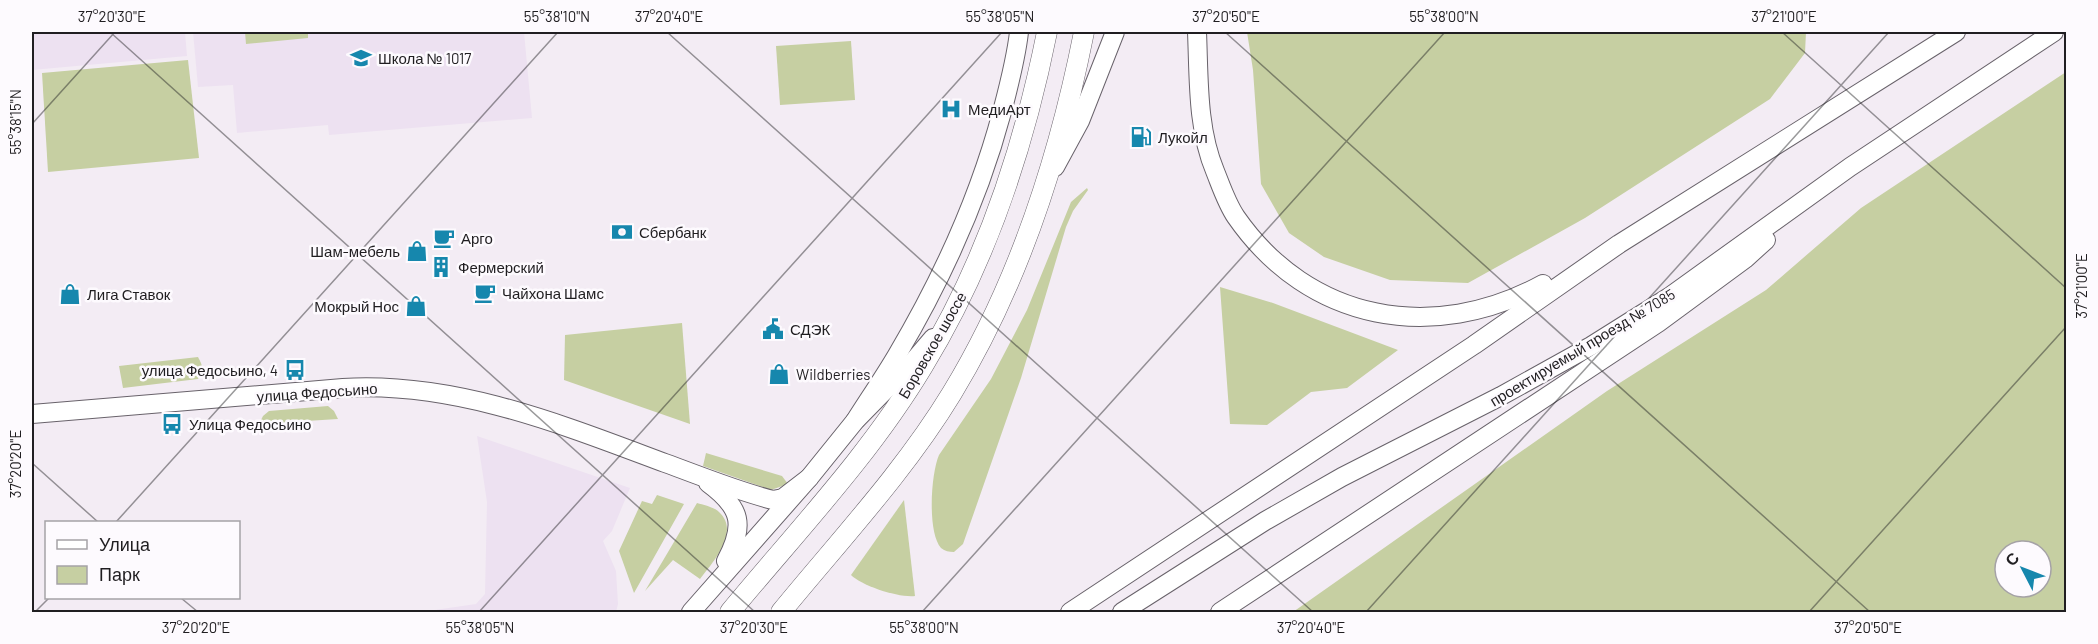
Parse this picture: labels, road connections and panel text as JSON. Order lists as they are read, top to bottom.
{
  "streets": {
    "main road": ["Боровское шоссе", "проектируемый проезд № 7085", "улица Федосьино"]
  },
  "places": {
    "school or university": ["Школа № 1017"],
    "hospital": ["МедиАрт"],
    "fuel station": ["Лукойл"],
    "bank": ["Сбербанк"],
    "cafe": ["Арго", "Чайхона Шамс"],
    "shop": [
      "Шам-мебель",
      "Лига Ставок",
      "Мокрый Нос",
      "Wildberries"
    ],
    "building": ["Фермерский"],
    "public building": ["СДЭК"],
    "bus stop": ["улица Федосьино, 4", "Улица Федосьино"]
  },
  "legend": ["Улица", "Парк"],
  "north": "top left",
  "coordinates": [
    "37°20'30\"E",
    "55°38'10\"N",
    "37°20'40\"E",
    "55°38'05\"N",
    "37°20'50\"E",
    "55°38'00\"N",
    "37°21'00\"E",
    "55°38'15\"N",
    "37°20'20\"E"
  ]
}
